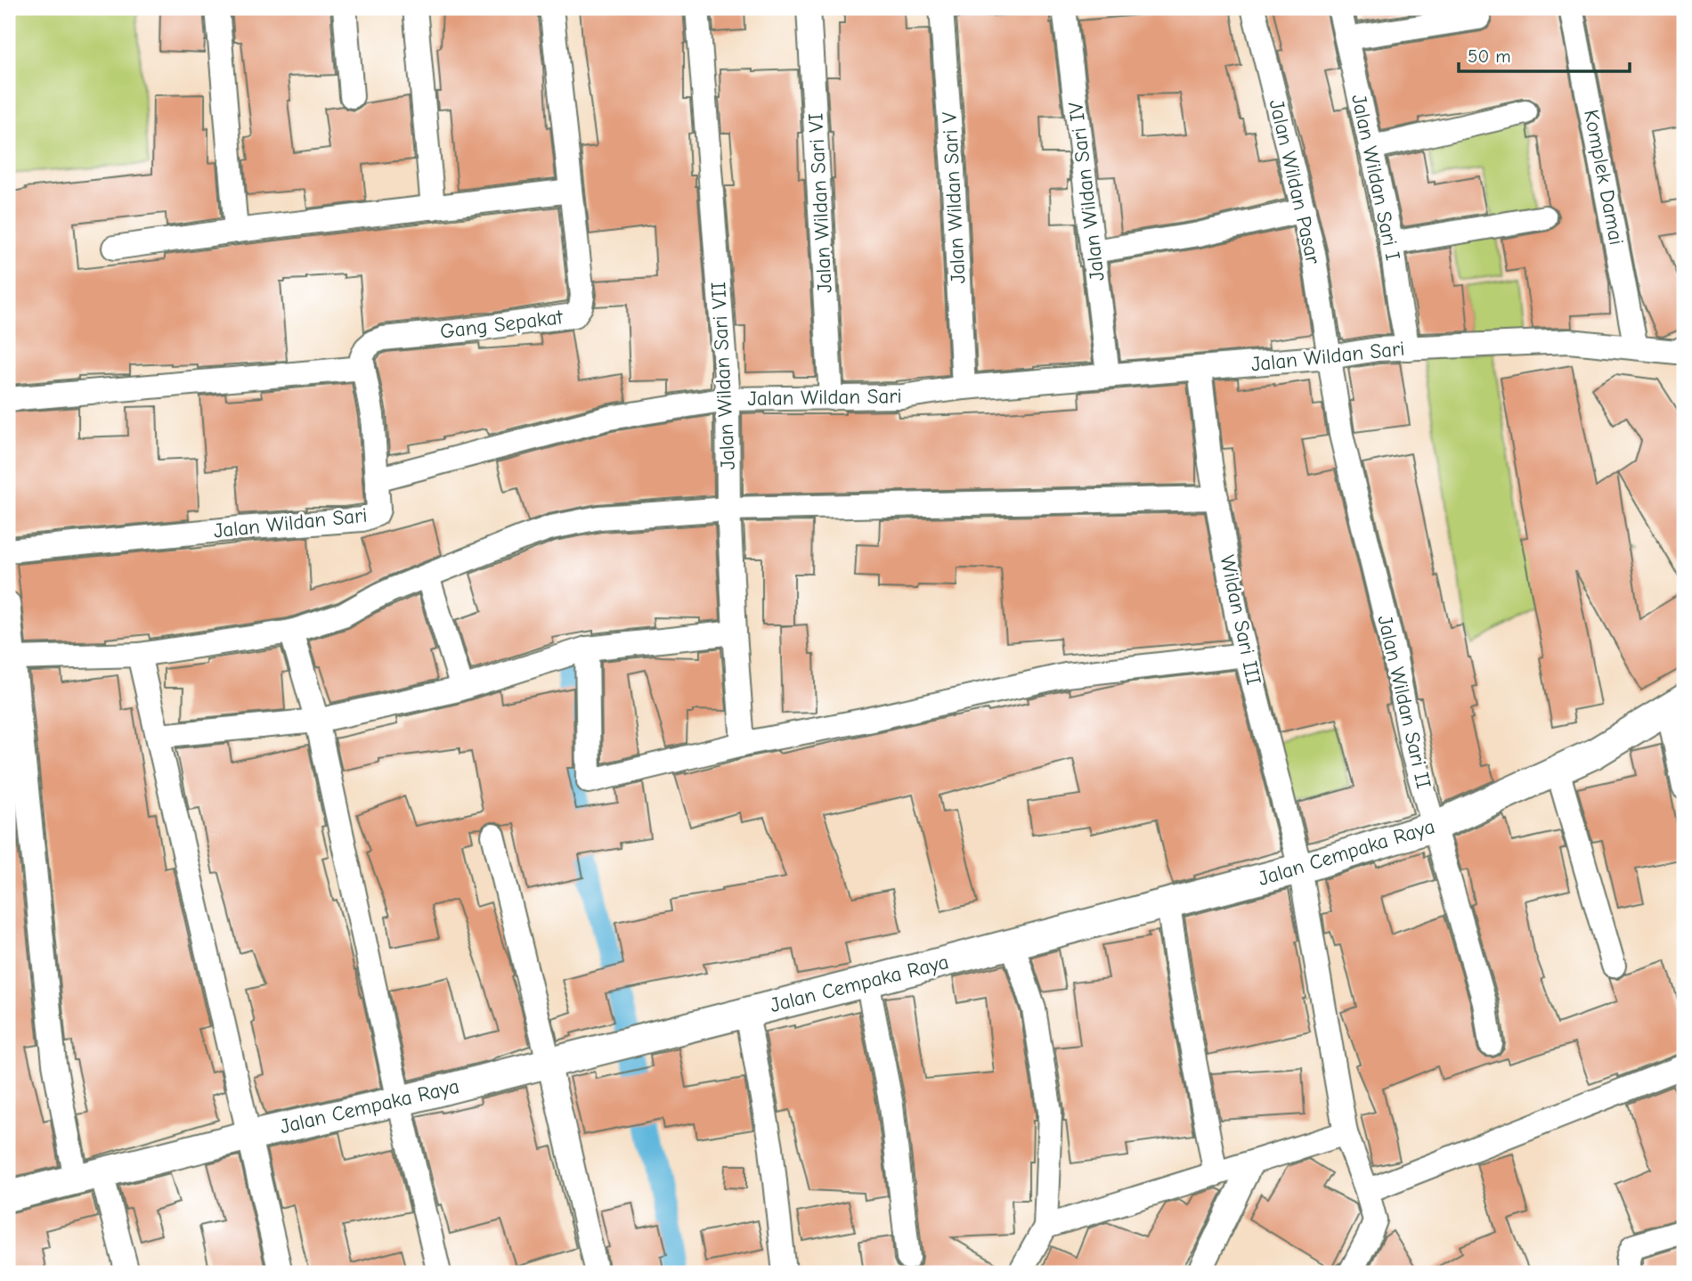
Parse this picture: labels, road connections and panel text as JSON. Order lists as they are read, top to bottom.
{
  "streets": {
    "street": [
      "Jalan Wildan Sari I",
      "Komplek Damai",
      "Jalan Wildan Pasar",
      "Jalan Wildan Sari IV",
      "Jalan Wildan Sari V",
      "Jalan Wildan Sari VI",
      "Gang Sepakat",
      "Jalan Wildan Sari",
      "Jalan Wildan Sari VII",
      "Wildan Sari III",
      "Jalan Wildan Sari II",
      "Jalan Cempaka Raya"
    ]
  },
  "crossings": [
    ["Jalan Wildan Sari I", "Jalan Wildan Sari"],
    ["Komplek Damai", "Jalan Wildan Sari"],
    ["Jalan Wildan Pasar", "Jalan Wildan Sari"],
    ["Jalan Wildan Pasar", "Jalan Wildan Sari II"],
    ["Jalan Wildan Sari IV", "Jalan Wildan Sari"],
    ["Jalan Wildan Sari V", "Jalan Wildan Sari"],
    ["Jalan Wildan Sari VI", "Jalan Wildan Sari"],
    ["Jalan Wildan Sari", "Jalan Wildan Sari VII"],
    ["Jalan Wildan Sari", "Wildan Sari III"],
    ["Jalan Wildan Sari", "Jalan Wildan Sari II"],
    ["Wildan Sari III", "Jalan Cempaka Raya"],
    ["Jalan Wildan Sari II", "Jalan Cempaka Raya"]
  ],
  "scale_bar": "50 m"
}
